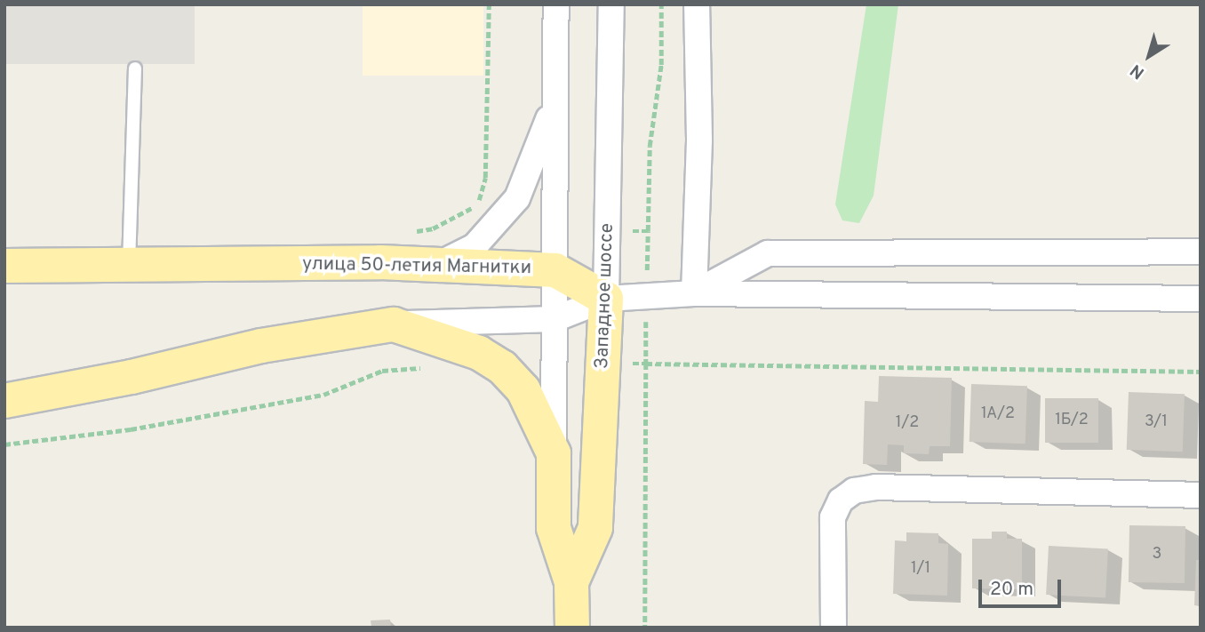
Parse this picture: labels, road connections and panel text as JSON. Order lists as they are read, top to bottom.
{
  "streets": {
    "main road": ["улица 50-летия Магнитки", "Западное шоссе"]
  },
  "crossings": [
    ["улица 50-летия Магнитки", "Западное шоссе"]
  ],
  "house_numbers": [
    "1А/2",
    "1Б/2",
    "3/1",
    "1/2",
    "3",
    "1/1"
  ],
  "scale_bar": "20 m",
  "north": "bottom left"
}
